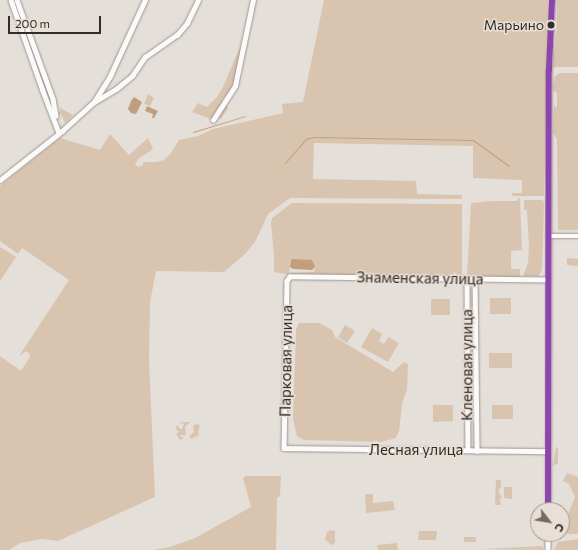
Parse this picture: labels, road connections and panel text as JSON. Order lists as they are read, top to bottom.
{
  "streets": {
    "street": [
      "Знаменская улица",
      "Парковая улица",
      "Кленовая улица",
      "Лесная улица"
    ]
  },
  "crossings": [
    ["Знаменская улица", "Парковая улица"],
    ["Знаменская улица", "Кленовая улица"],
    ["Парковая улица", "Лесная улица"],
    ["Кленовая улица", "Лесная улица"]
  ],
  "places": ["Марьино"],
  "scale_bar": "200 m",
  "north": "bottom right"
}
